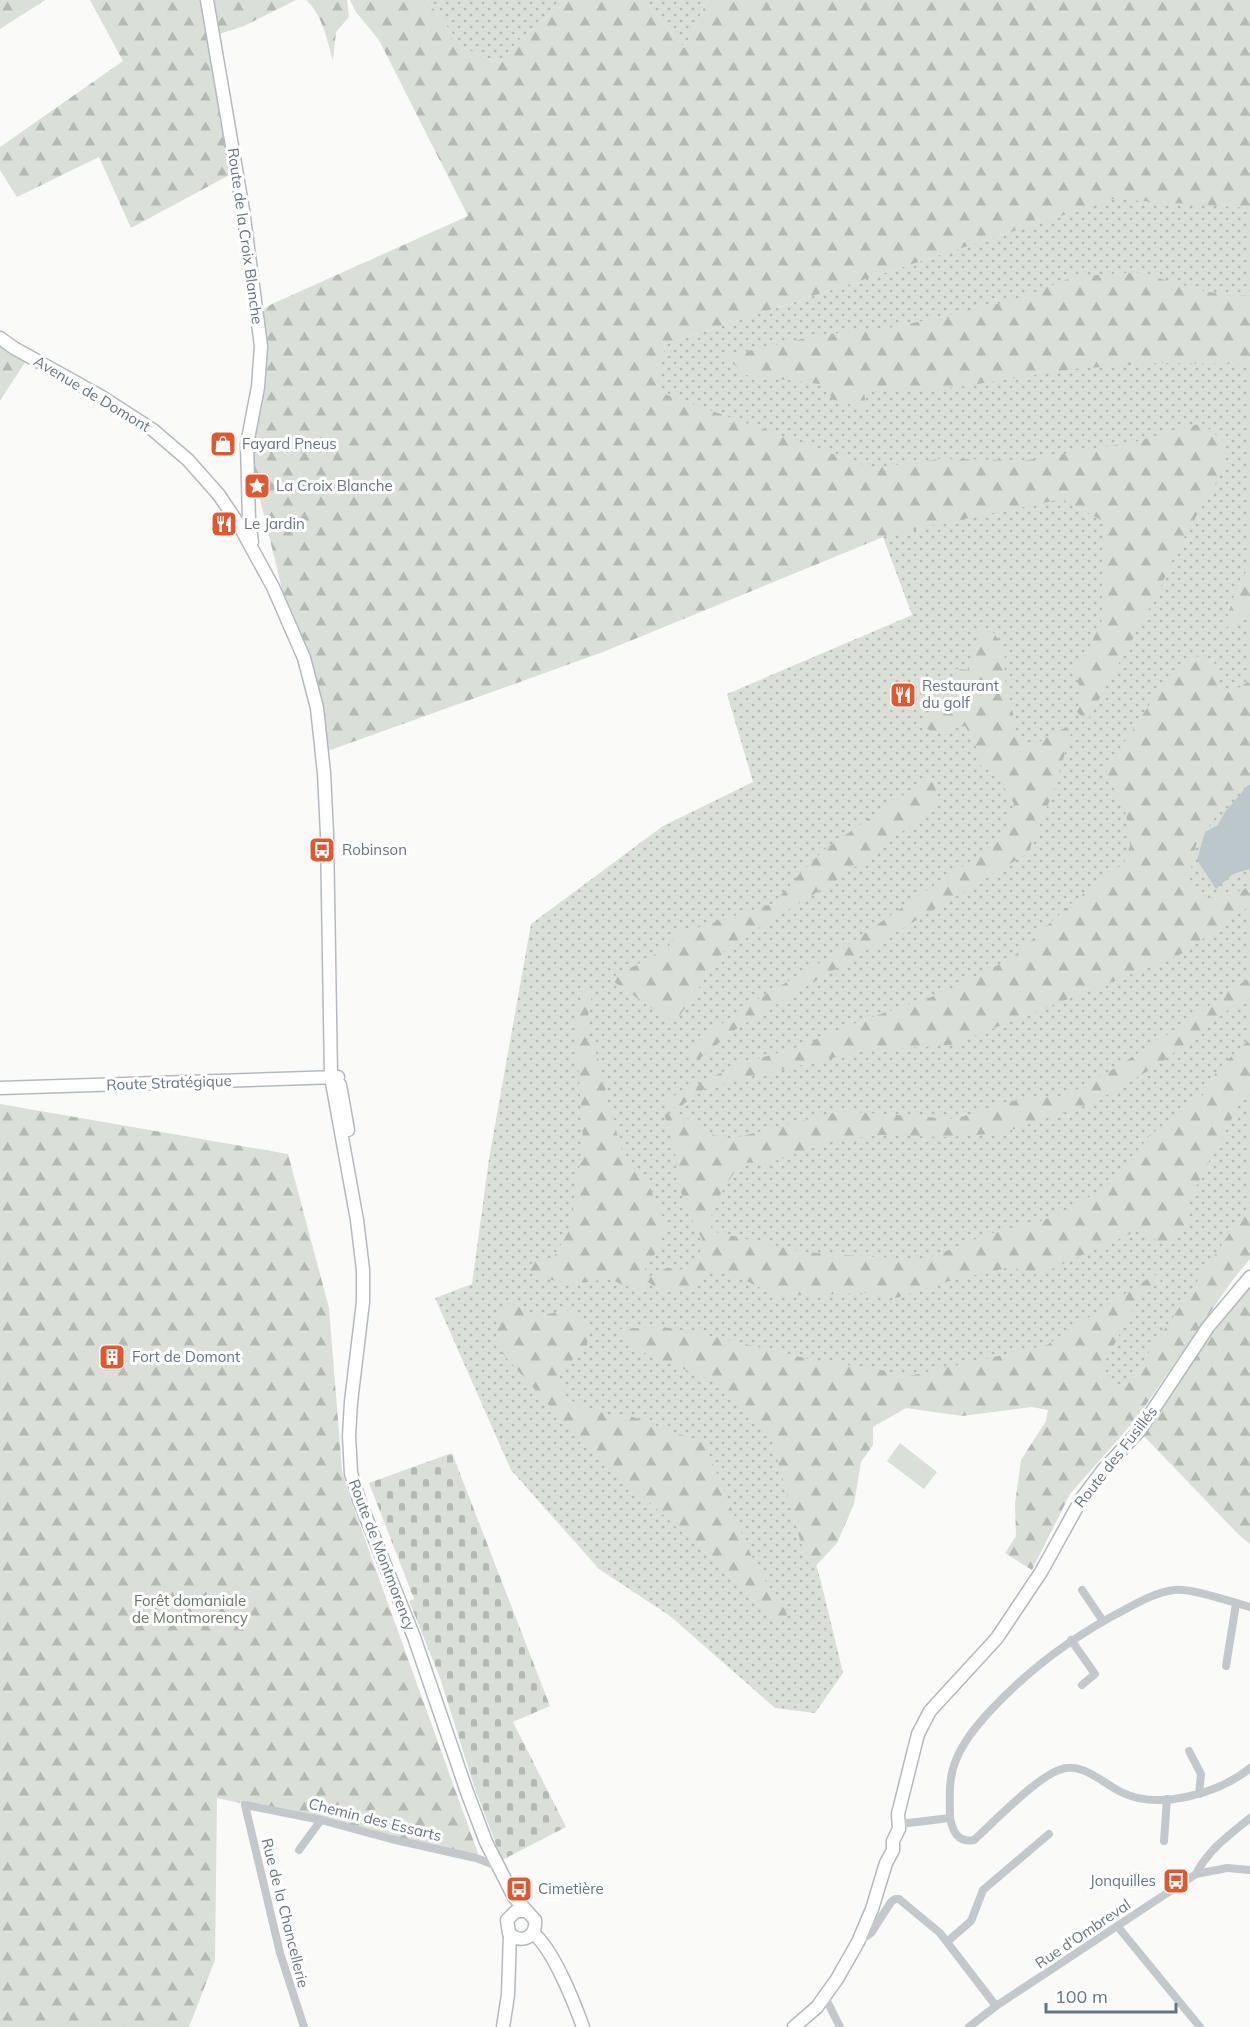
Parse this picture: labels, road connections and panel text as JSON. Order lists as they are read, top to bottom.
{
  "streets": {
    "main road": [
      "Route de la Croix Blanche",
      "Avenue de Domont",
      "Route Stratégique",
      "Route des Fusillés",
      "Route de Montmorency"
    ],
    "street": ["Chemin des Essarts", "Rue de la Chancellerie", "Rue d'Ombreval"]
  },
  "crossings": [
    ["Avenue de Domont", "Route de Montmorency"],
    ["Route Stratégique", "Route de Montmorency"],
    ["Route de Montmorency", "Chemin des Essarts"],
    ["Chemin des Essarts", "Rue de la Chancellerie"]
  ],
  "parks": ["Forêt domaniale de Montmorency"],
  "places": {
    "shop": ["Fayard Pneus"],
    "place": ["La Croix Blanche"],
    "restaurant": ["Le Jardin", "Restaurant du golf"],
    "bus stop": ["Robinson", "Jonquilles", "Cimetière"],
    "building": ["Fort de Domont"]
  },
  "scale_bar": "100 m"
}
